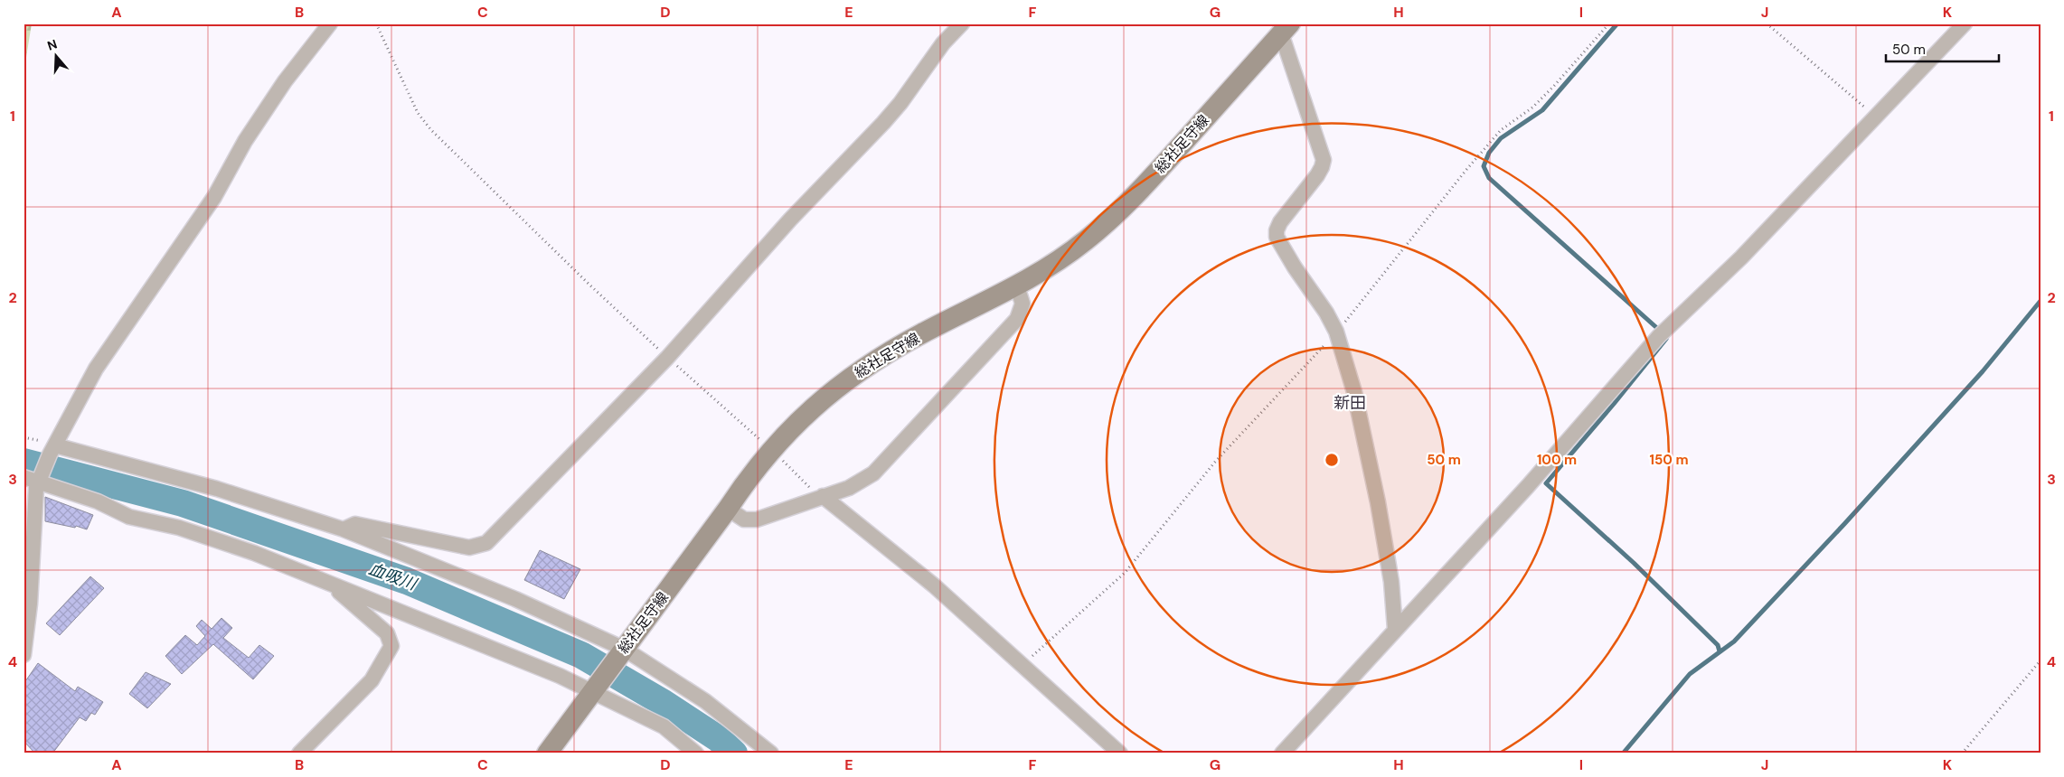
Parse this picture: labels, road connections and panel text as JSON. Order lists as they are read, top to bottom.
{
  "streets": {
    "main road": ["総社足守線"]
  },
  "districts": ["新田"],
  "water": ["血吸川"],
  "scale_bar": "50 m",
  "north": "top",
  "grid": {
    "columns": [
      "A",
      "B",
      "C",
      "D",
      "E",
      "F",
      "G",
      "H",
      "I",
      "J",
      "K"
    ],
    "rows": [
      "1",
      "2",
      "3",
      "4"
    ]
  },
  "rings": ["50 m", "100 m", "150 m"]
}
